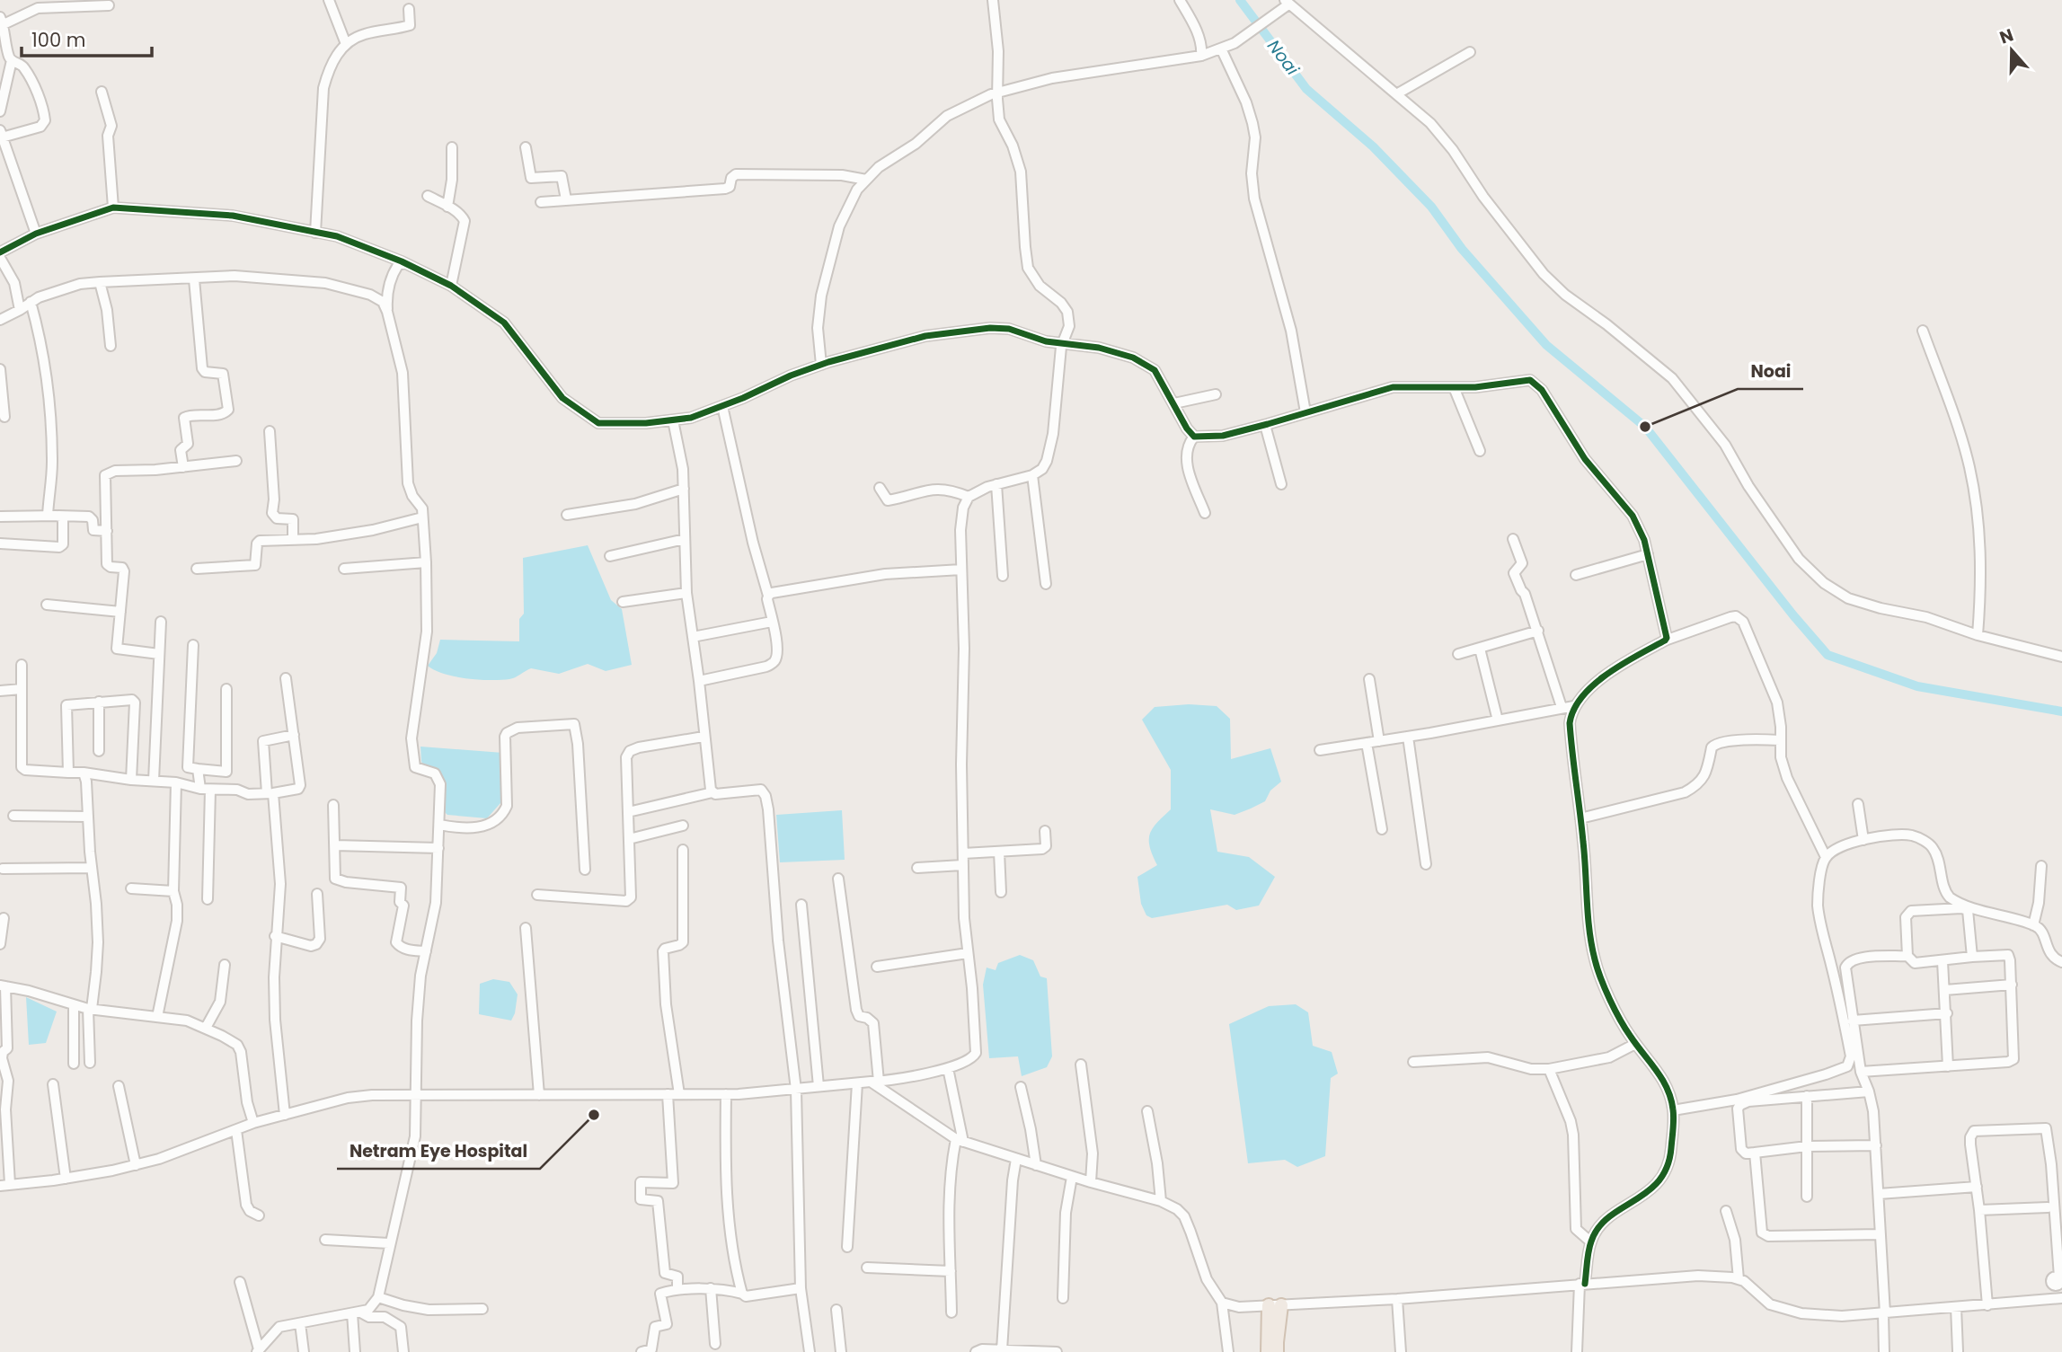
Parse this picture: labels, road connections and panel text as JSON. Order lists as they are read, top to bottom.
{
  "water": ["Noai"],
  "places": ["Noai", "Netram Eye Hospital"],
  "scale_bar": "100 m",
  "north": "top"
}
